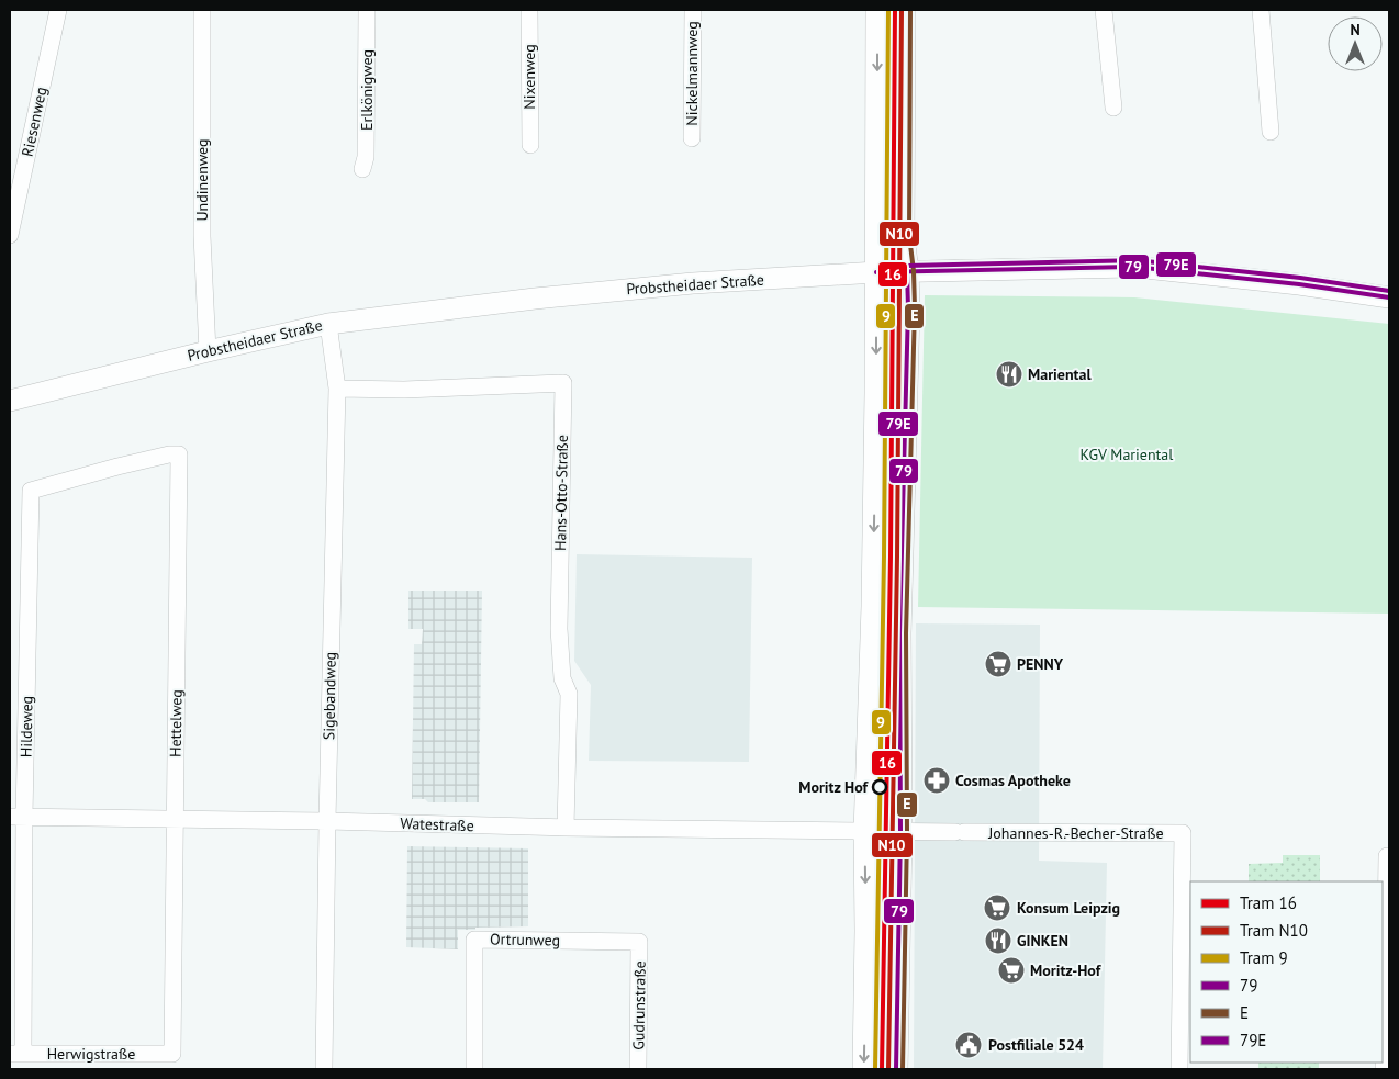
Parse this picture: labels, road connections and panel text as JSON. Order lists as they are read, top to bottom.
{
  "streets": {
    "street": [
      "Nickelmannweg",
      "Nixenweg",
      "Erlkönigweg",
      "Riesenweg",
      "Undinenweg",
      "Probstheidaer Straße",
      "Hans-Otto-Straße",
      "Sigebandweg",
      "Hettelweg",
      "Hildeweg",
      "Watestraße",
      "Johannes-R.-Becher-Straße",
      "Ortrunweg",
      "Gudrunstraße",
      "Herwigstraße"
    ]
  },
  "crossings": [
    ["Undinenweg", "Probstheidaer Straße"],
    ["Probstheidaer Straße", "Sigebandweg"],
    ["Hans-Otto-Straße", "Sigebandweg"],
    ["Hans-Otto-Straße", "Watestraße"],
    ["Sigebandweg", "Watestraße"],
    ["Hettelweg", "Hildeweg"],
    ["Hettelweg", "Watestraße"],
    ["Hettelweg", "Herwigstraße"],
    ["Hildeweg", "Watestraße"],
    ["Hildeweg", "Herwigstraße"],
    ["Watestraße", "Johannes-R.-Becher-Straße"],
    ["Ortrunweg", "Gudrunstraße"]
  ],
  "parks": ["KGV Mariental"],
  "places": {
    "restaurant": ["Mariental", "GINKEN"],
    "supermarket": ["PENNY", "Konsum Leipzig", "Moritz-Hof"],
    "pharmacy": ["Cosmas Apotheke"],
    "other": ["Moritz Hof"],
    "public building": ["Postfiliale 524"]
  },
  "lines": [
    "tram line 16",
    "tram line N10",
    "tram line 9",
    "transit line E",
    "transit line 79E",
    "transit line 79"
  ],
  "legend": [
    "Tram 16",
    "Tram N10",
    "Tram 9",
    "79",
    "E",
    "79E"
  ],
  "north": "top"
}
